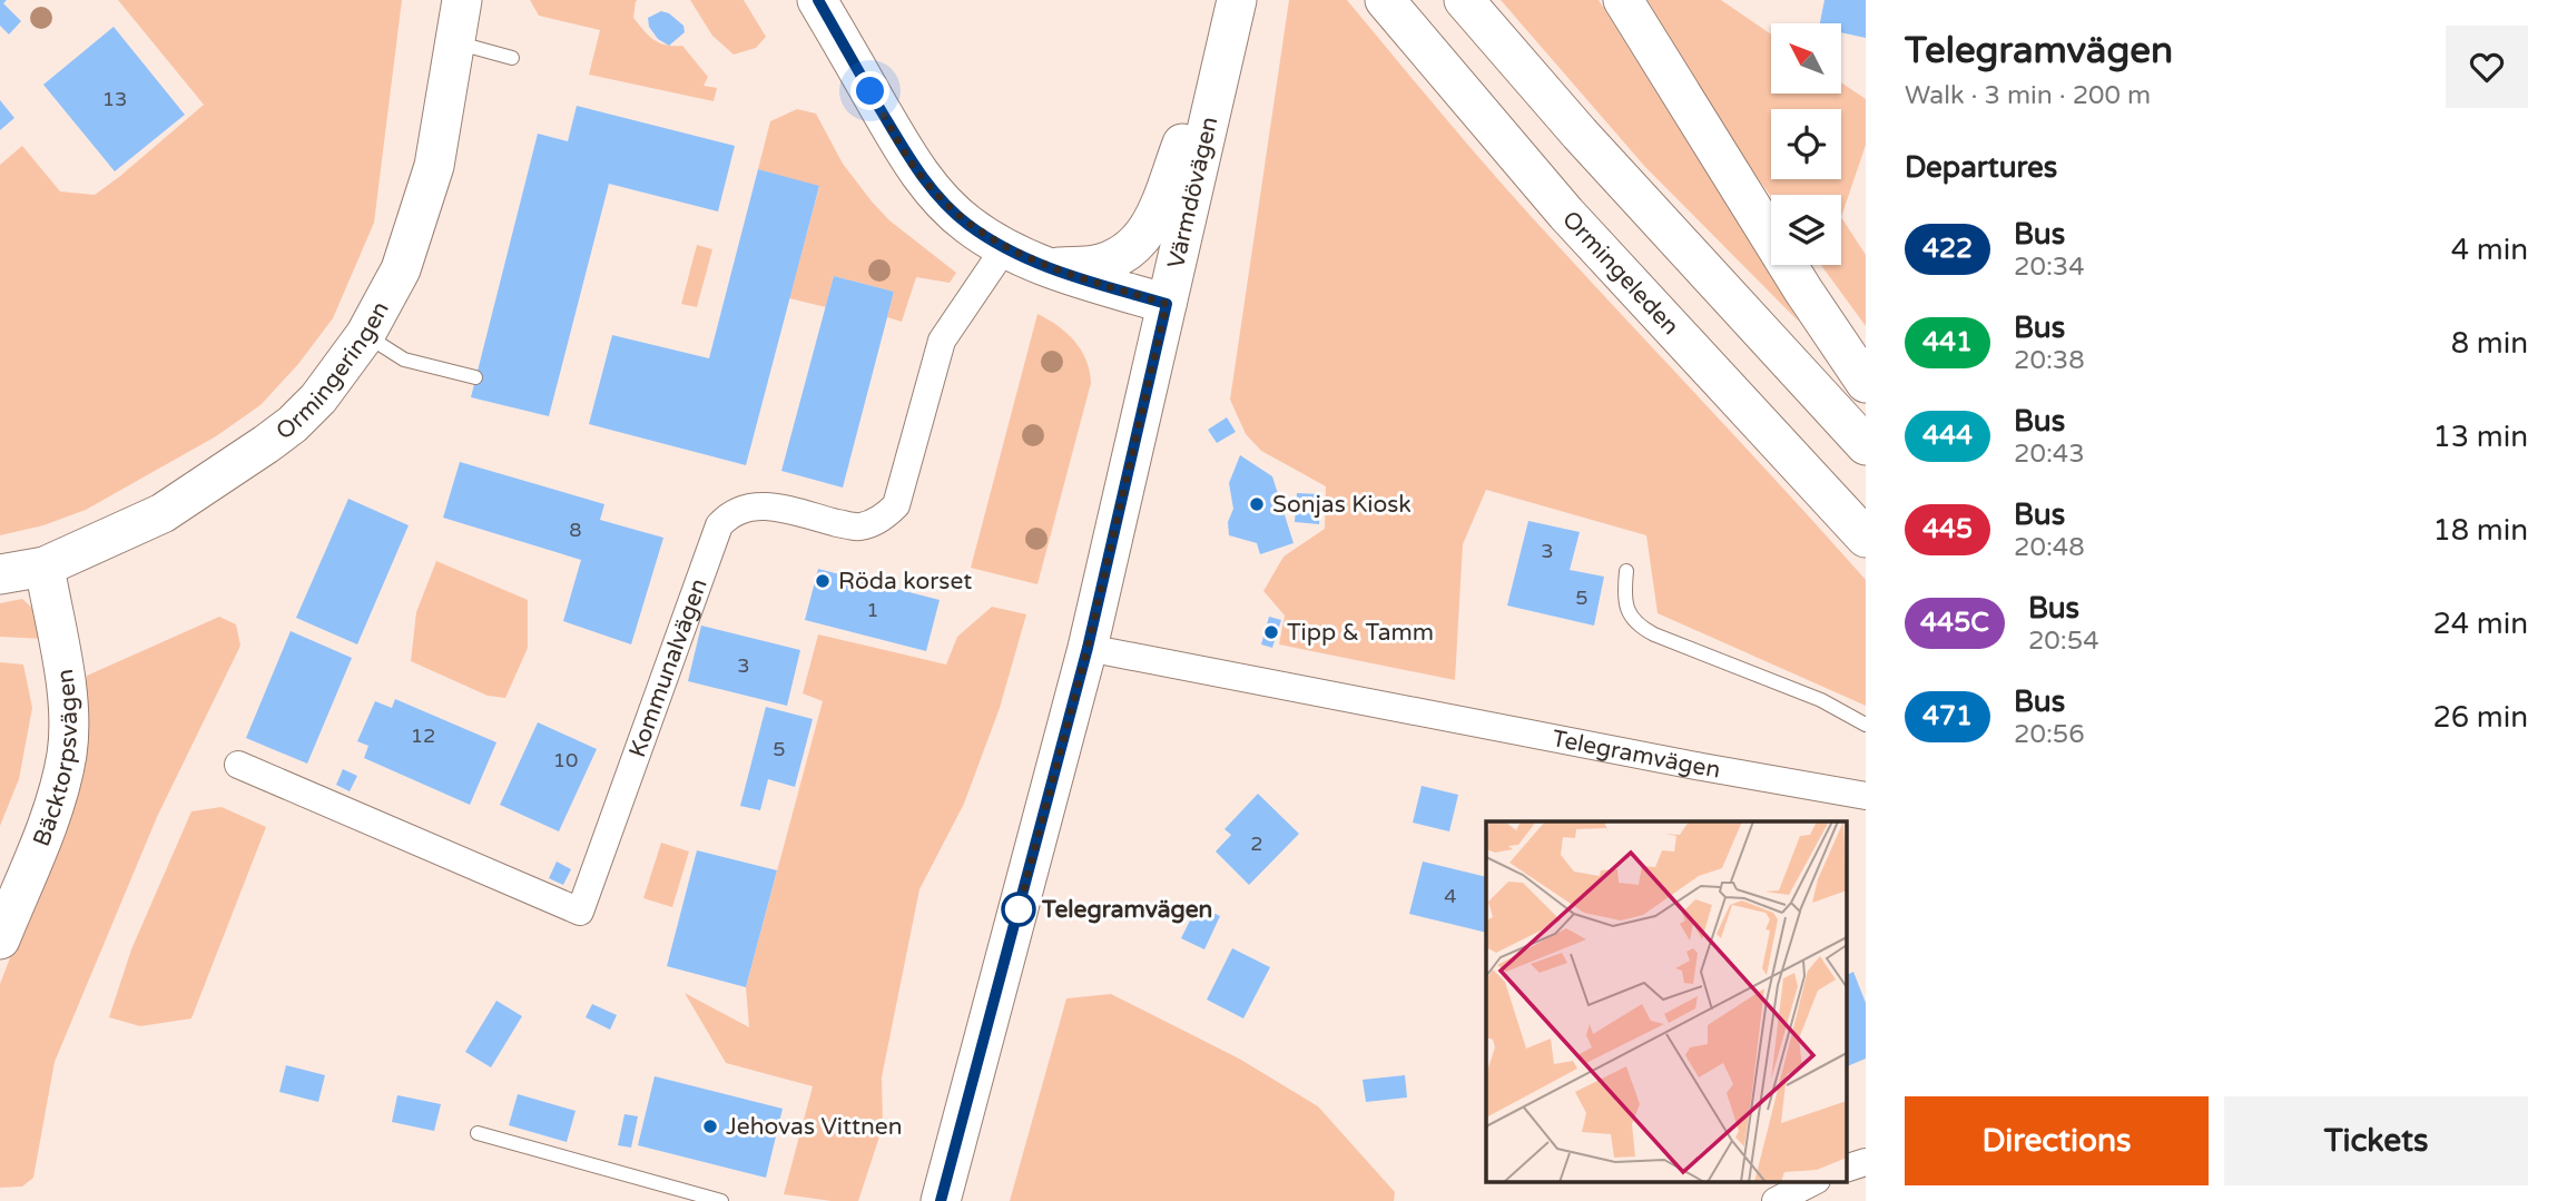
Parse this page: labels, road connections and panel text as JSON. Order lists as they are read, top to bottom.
{
  "streets": {
    "main road": [
      "Värmdövägen",
      "Ormingeleden",
      "Ormingeringen",
      "Bäcktorpsvägen"
    ],
    "street": ["Kommunalvägen", "Telegramvägen"]
  },
  "crossings": [
    ["Värmdövägen", "Telegramvägen"],
    ["Ormingeringen", "Bäcktorpsvägen"]
  ],
  "places": [
    "Sonjas Kiosk",
    "Röda korset",
    "Tipp & Tamm",
    "Telegramvägen",
    "Jehovas Vittnen"
  ],
  "lines": ["bus line 422"],
  "house_numbers": [
    "13",
    "8",
    "3",
    "5",
    "1",
    "3",
    "12",
    "5",
    "10",
    "2",
    "4"
  ],
  "north": "top left",
  "page": {
    "heading": [
      ["Telegramvägen", "Walk · 3 min · 200 m"],
      "Departures"
    ],
    "list": [
      {
        "mark": "422",
        "name": "Bus",
        "note": "20:34",
        "value": "4 min"
      },
      {
        "mark": "441",
        "name": "Bus",
        "note": "20:38",
        "value": "8 min"
      },
      {
        "mark": "444",
        "name": "Bus",
        "note": "20:43",
        "value": "13 min"
      },
      {
        "mark": "445",
        "name": "Bus",
        "note": "20:48",
        "value": "18 min"
      },
      {
        "mark": "445C",
        "name": "Bus",
        "note": "20:54",
        "value": "24 min"
      },
      {
        "mark": "471",
        "name": "Bus",
        "note": "20:56",
        "value": "26 min"
      }
    ],
    "buttons": ["Directions", "Tickets"]
  }
}
